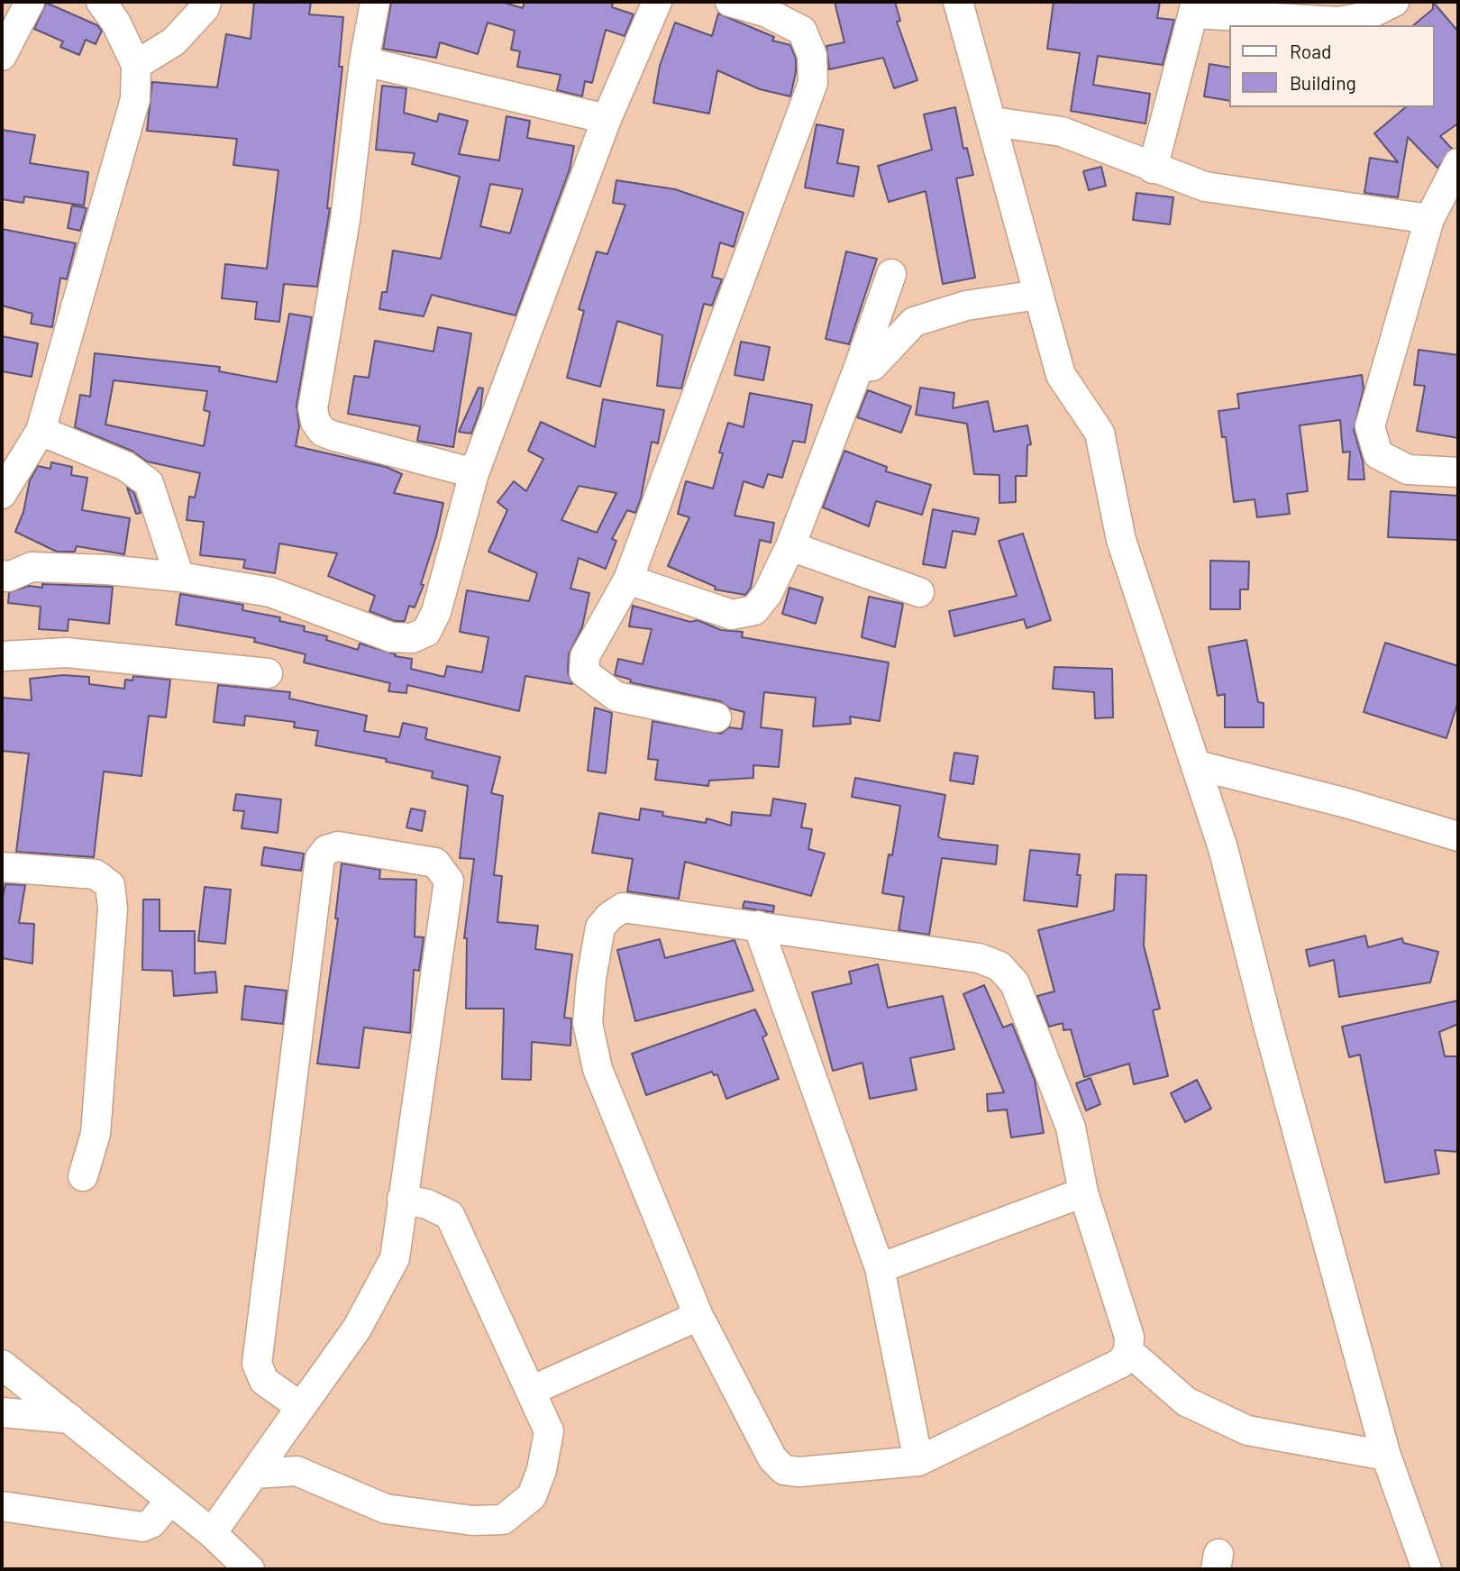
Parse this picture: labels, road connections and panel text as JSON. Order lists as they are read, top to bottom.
{
  "legend": ["Road", "Building"]
}
